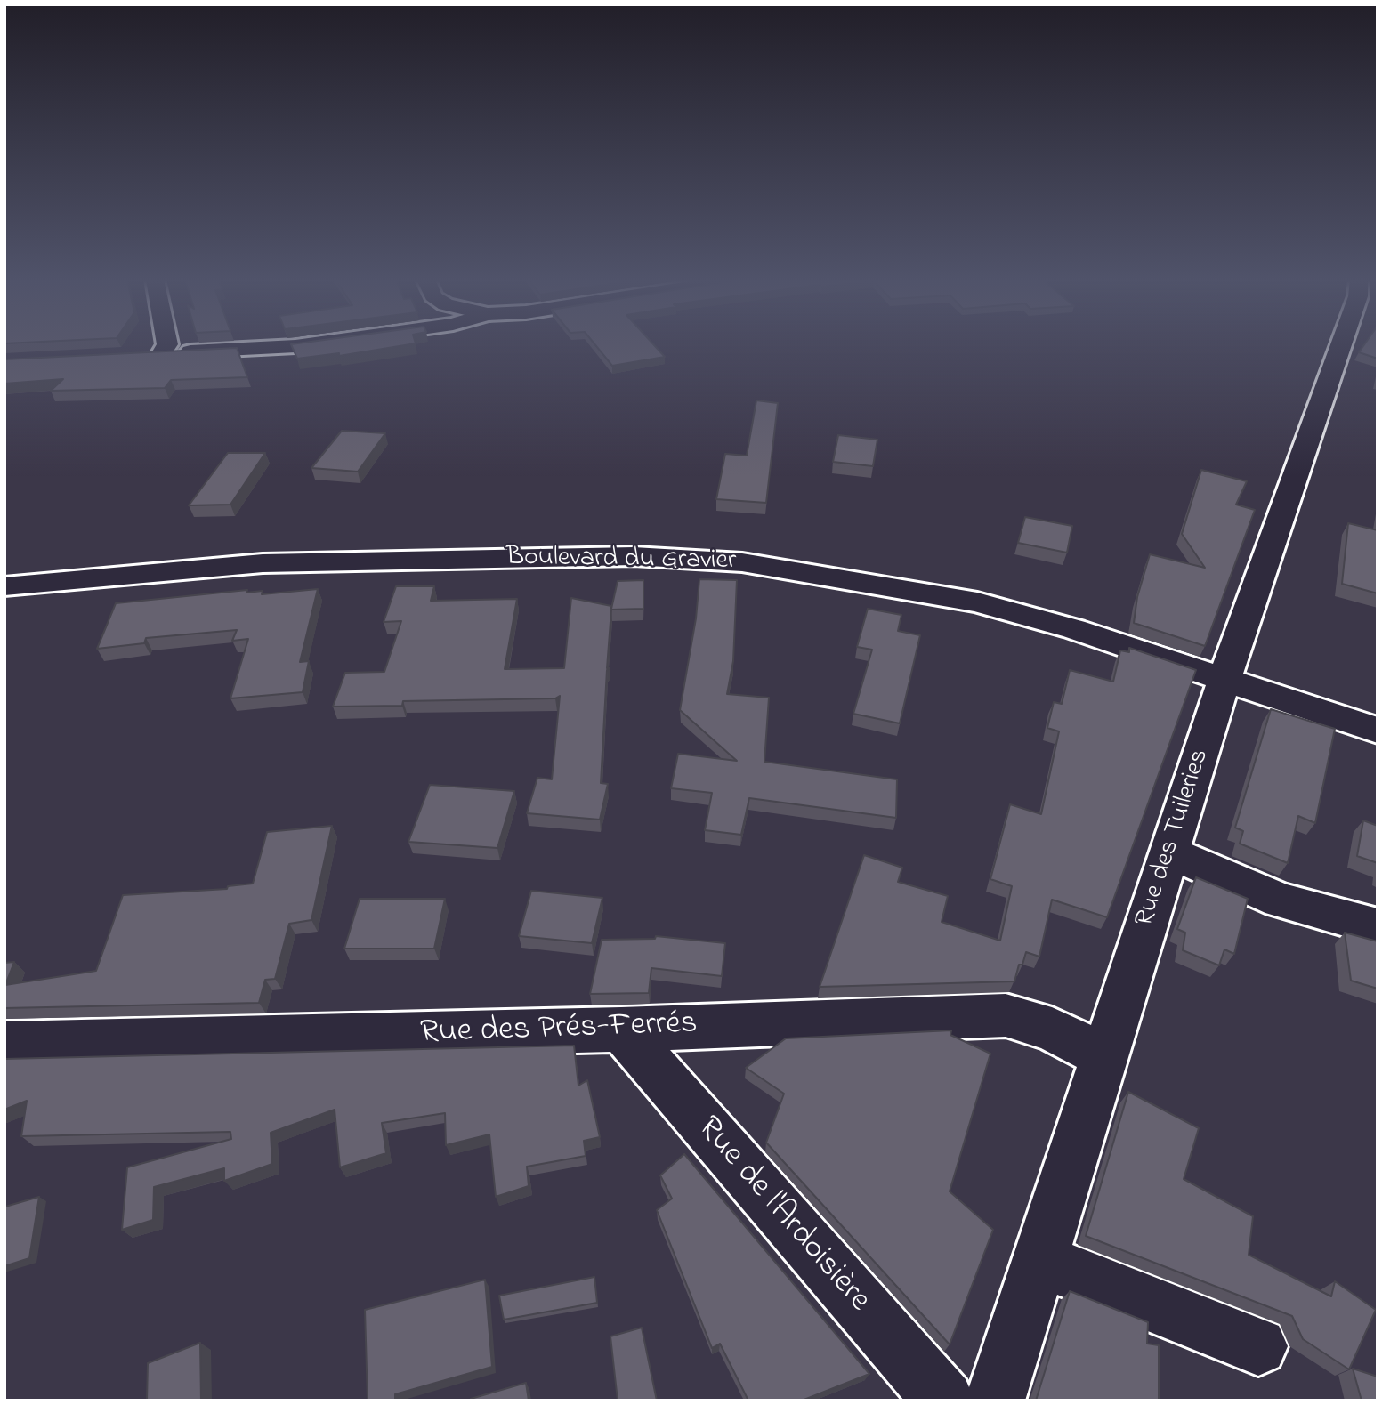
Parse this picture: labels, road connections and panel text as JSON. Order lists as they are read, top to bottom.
{
  "streets": {
    "street": [
      "Boulevard du Gravier",
      "Rue des Tuileries",
      "Rue des Prés-Ferrés",
      "Rue de l'Ardoisière"
    ]
  },
  "crossings": [
    ["Boulevard du Gravier", "Rue des Tuileries"],
    ["Rue des Tuileries", "Rue des Prés-Ferrés"],
    ["Rue des Prés-Ferrés", "Rue de l'Ardoisière"]
  ]
}
